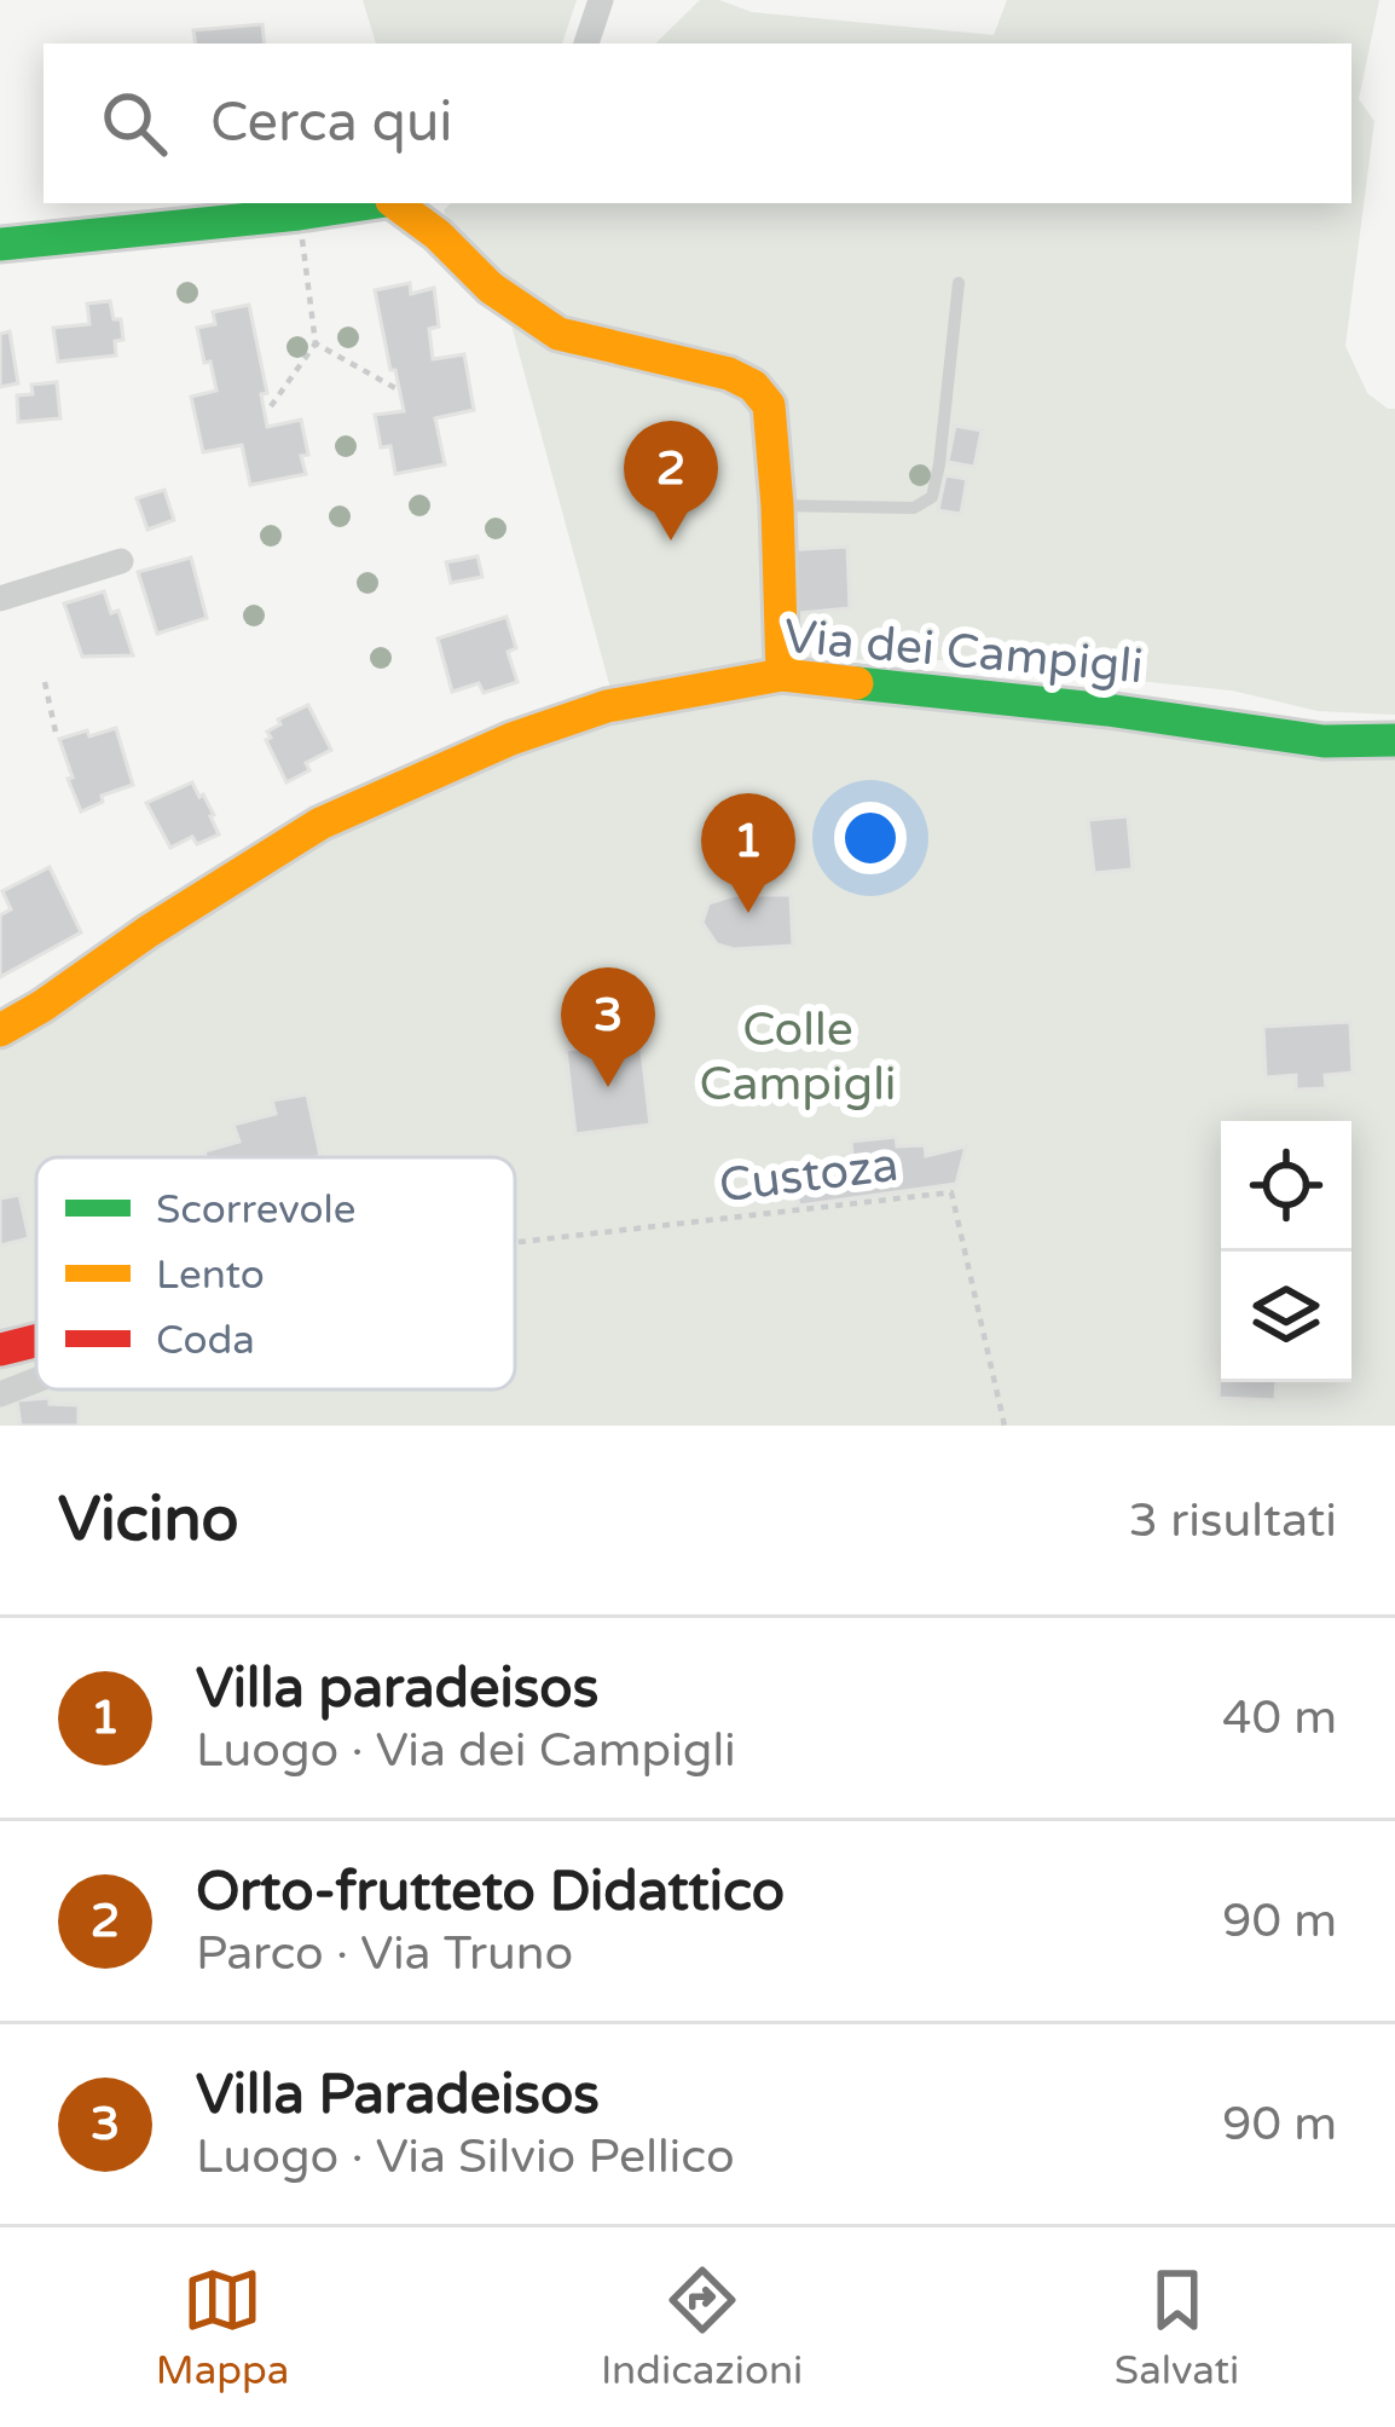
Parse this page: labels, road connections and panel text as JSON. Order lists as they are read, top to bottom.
{
  "streets": {
    "street": ["Via dei Campigli"],
    "path": ["Custoza"]
  },
  "parks": ["Colle Campigli"],
  "legend": ["Scorrevole", "Lento", "Coda"],
  "page": {
    "search": "Cerca qui",
    "pins": ["2", "1", "3"],
    "heading": ["Vicino", "3 risultati"],
    "list": [
      {
        "mark": "1",
        "name": "Villa paradeisos",
        "note": "Luogo · Via dei Campigli",
        "value": "40 m"
      },
      {
        "mark": "2",
        "name": "Orto-frutteto Didattico",
        "note": "Parco · Via Truno",
        "value": "90 m"
      },
      {
        "mark": "3",
        "name": "Villa Paradeisos",
        "note": "Luogo · Via Silvio Pellico",
        "value": "90 m"
      }
    ],
    "nav": ["Mappa", "Indicazioni", "Salvati"]
  }
}
